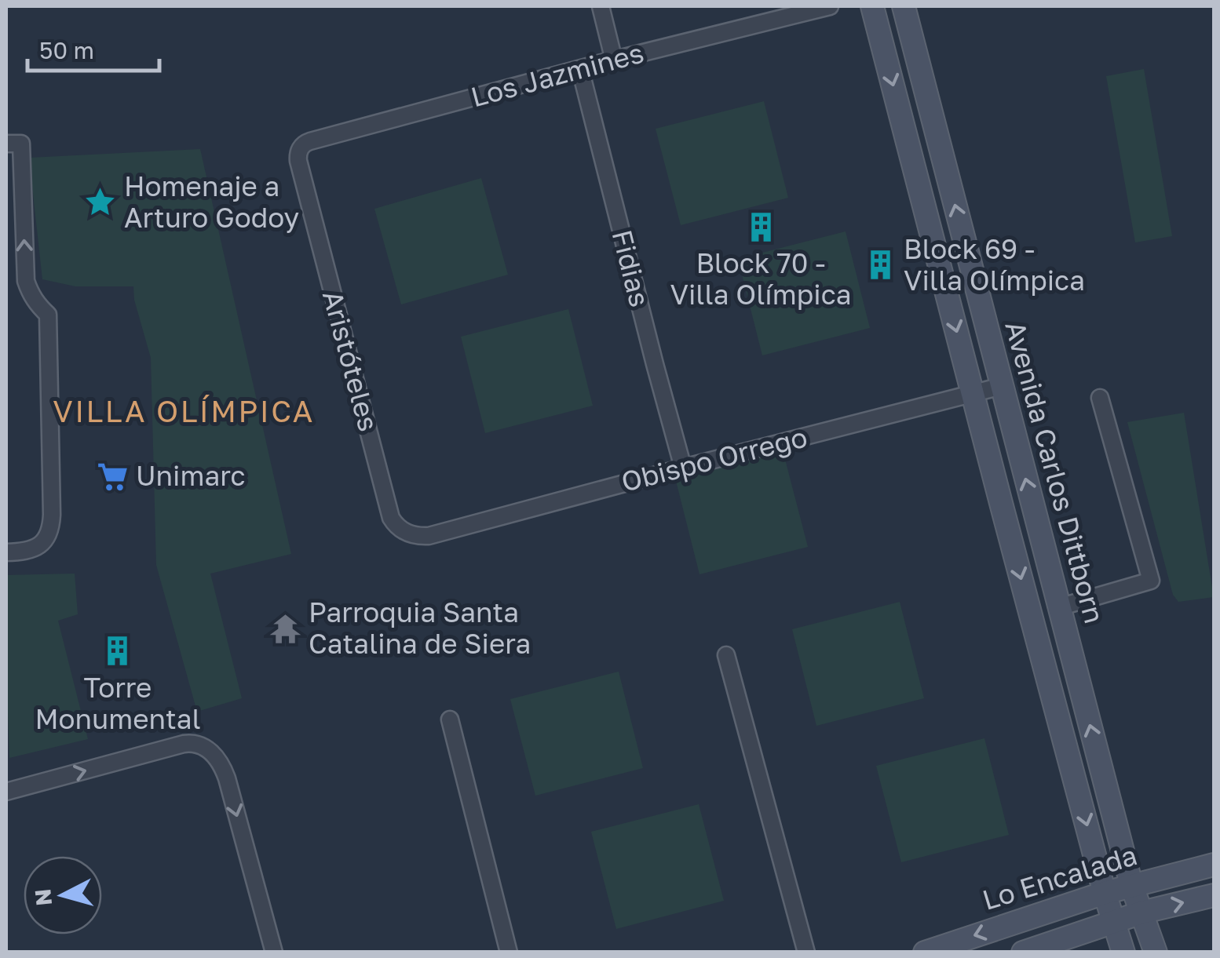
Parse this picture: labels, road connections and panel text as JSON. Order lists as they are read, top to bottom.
{
  "streets": {
    "main road": ["Avenida Carlos Dittborn", "Lo Encalada"],
    "street": [
      "Los Jazmines",
      "Fidias",
      "Aristóteles",
      "Obispo Orrego"
    ]
  },
  "crossings": [
    ["Los Jazmines", "Fidias"],
    ["Los Jazmines", "Aristóteles"],
    ["Fidias", "Obispo Orrego"],
    ["Aristóteles", "Obispo Orrego"],
    ["Obispo Orrego", "Avenida Carlos Dittborn"],
    ["Avenida Carlos Dittborn", "Lo Encalada"]
  ],
  "districts": ["VILLA OLÍMPICA"],
  "places": {
    "place": ["Homenaje a Arturo Godoy"],
    "building": ["Block 70 - Villa Olímpica", "Block 69 - Villa Olímpica", "Torre Monumental"],
    "supermarket": ["Unimarc"],
    "temple": ["Parroquia Santa Catalina de Siera"]
  },
  "scale_bar": "50 m",
  "north": "left"
}
